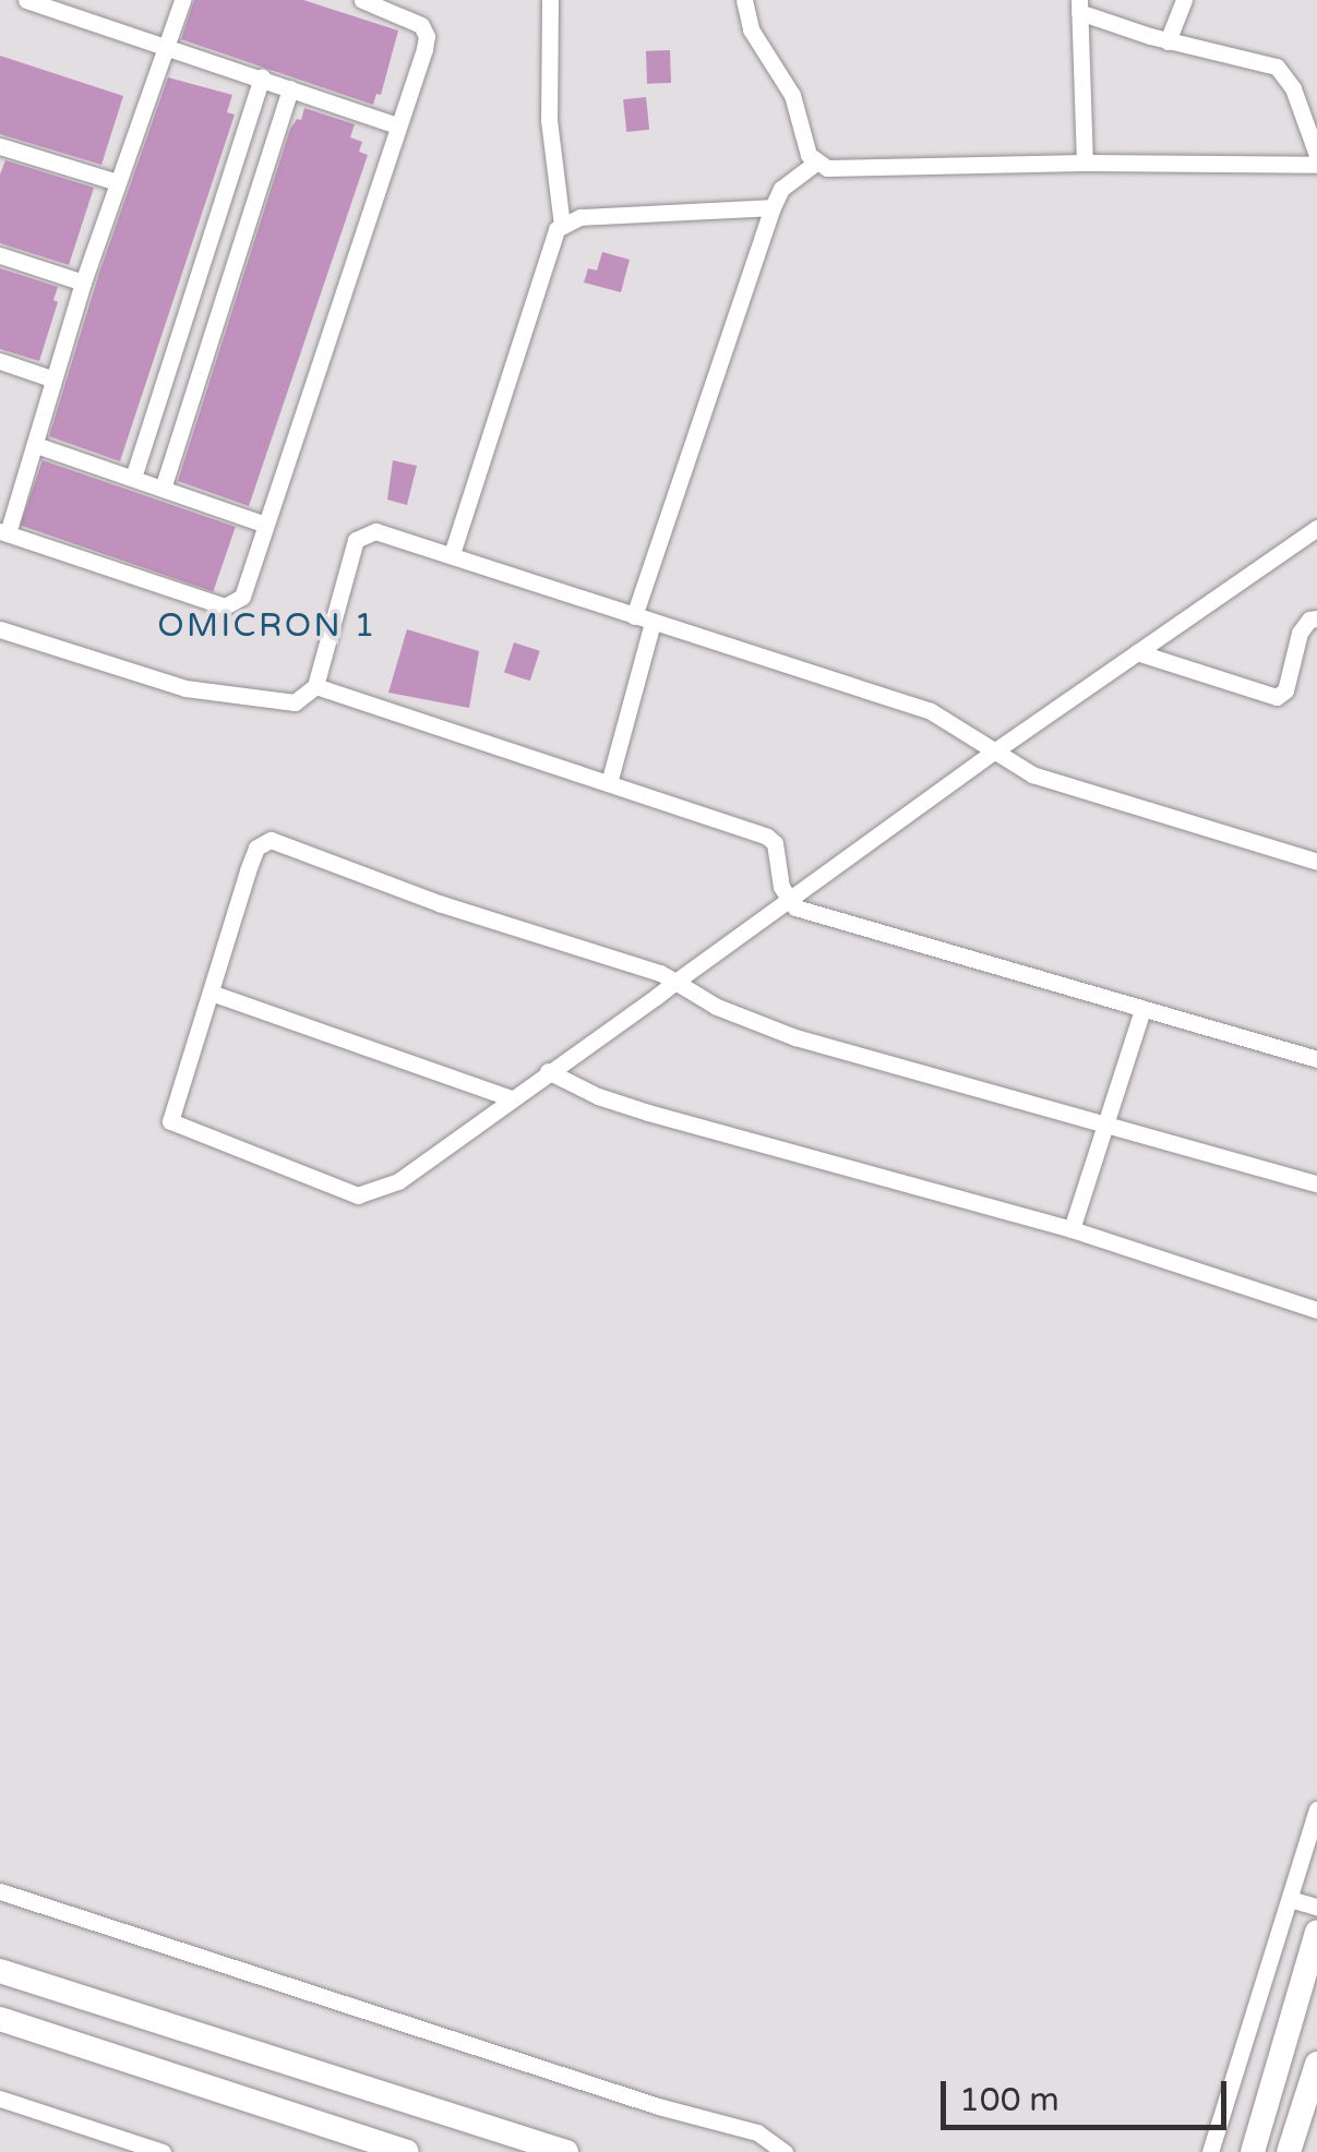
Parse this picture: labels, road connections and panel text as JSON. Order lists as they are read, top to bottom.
{
  "districts": ["OMICRON 1"],
  "scale_bar": "100 m"
}
